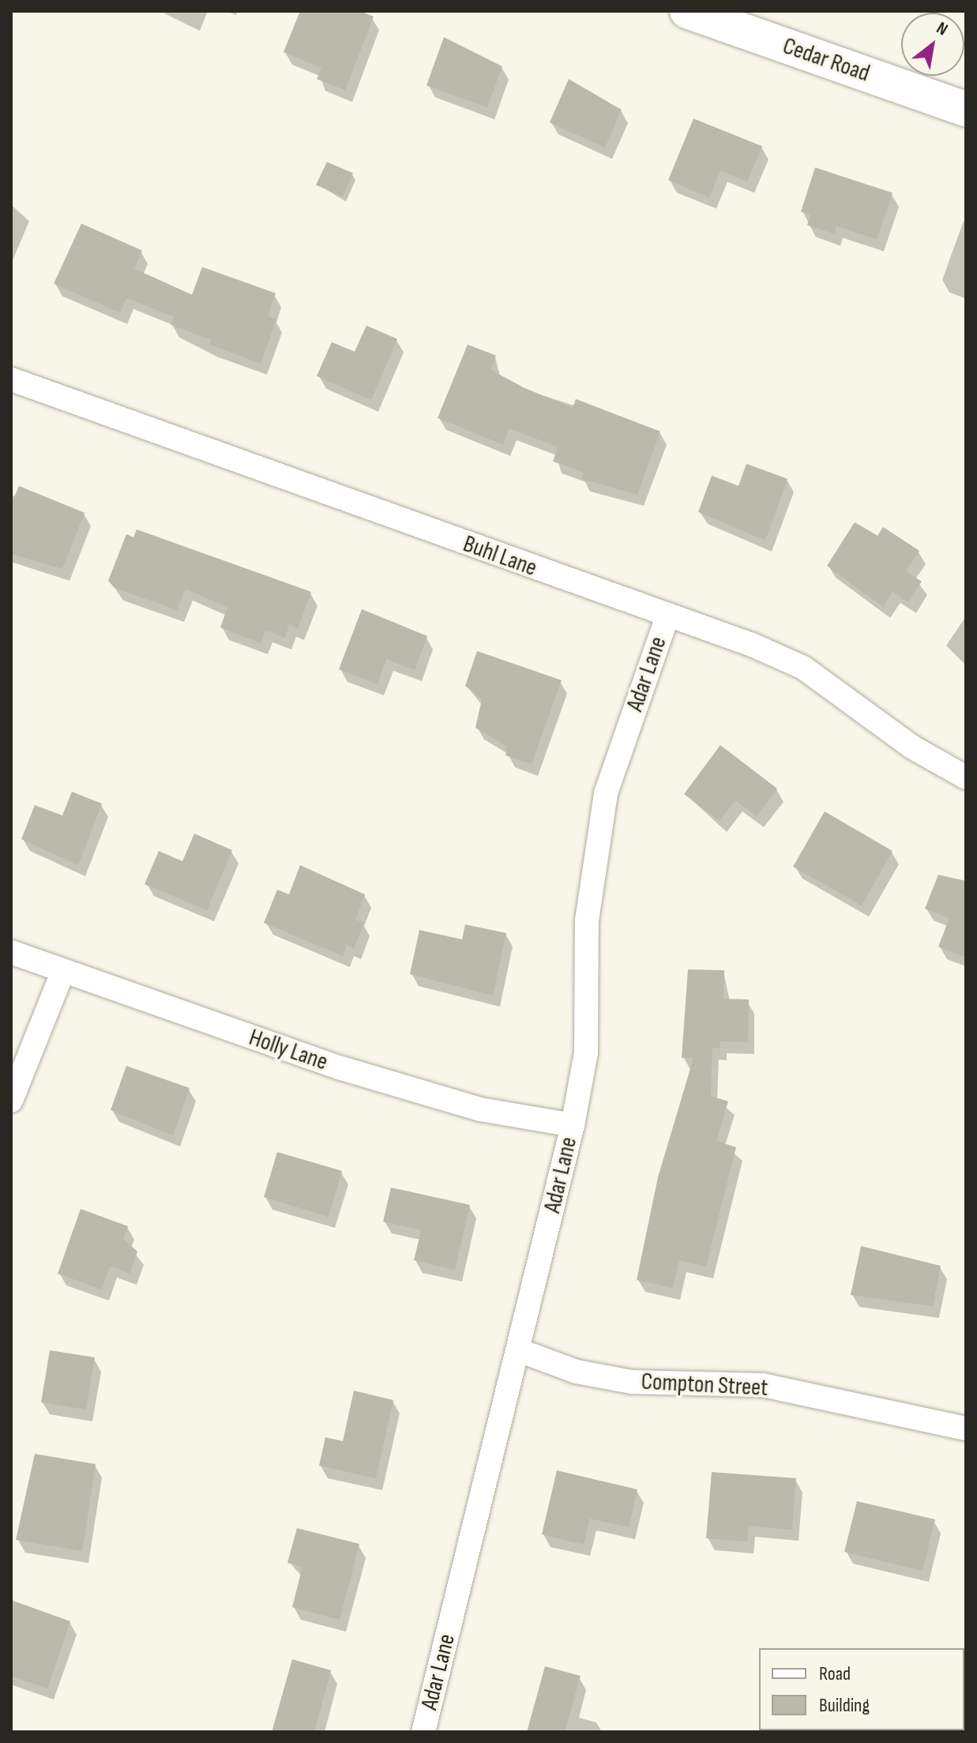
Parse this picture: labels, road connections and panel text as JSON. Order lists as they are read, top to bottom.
{
  "streets": {
    "street": [
      "Cedar Road",
      "Buhl Lane",
      "Adar Lane",
      "Holly Lane",
      "Compton Street"
    ]
  },
  "crossings": [
    ["Buhl Lane", "Adar Lane"],
    ["Adar Lane", "Holly Lane"],
    ["Adar Lane", "Compton Street"]
  ],
  "legend": ["Road", "Building"],
  "north": "top right"
}
